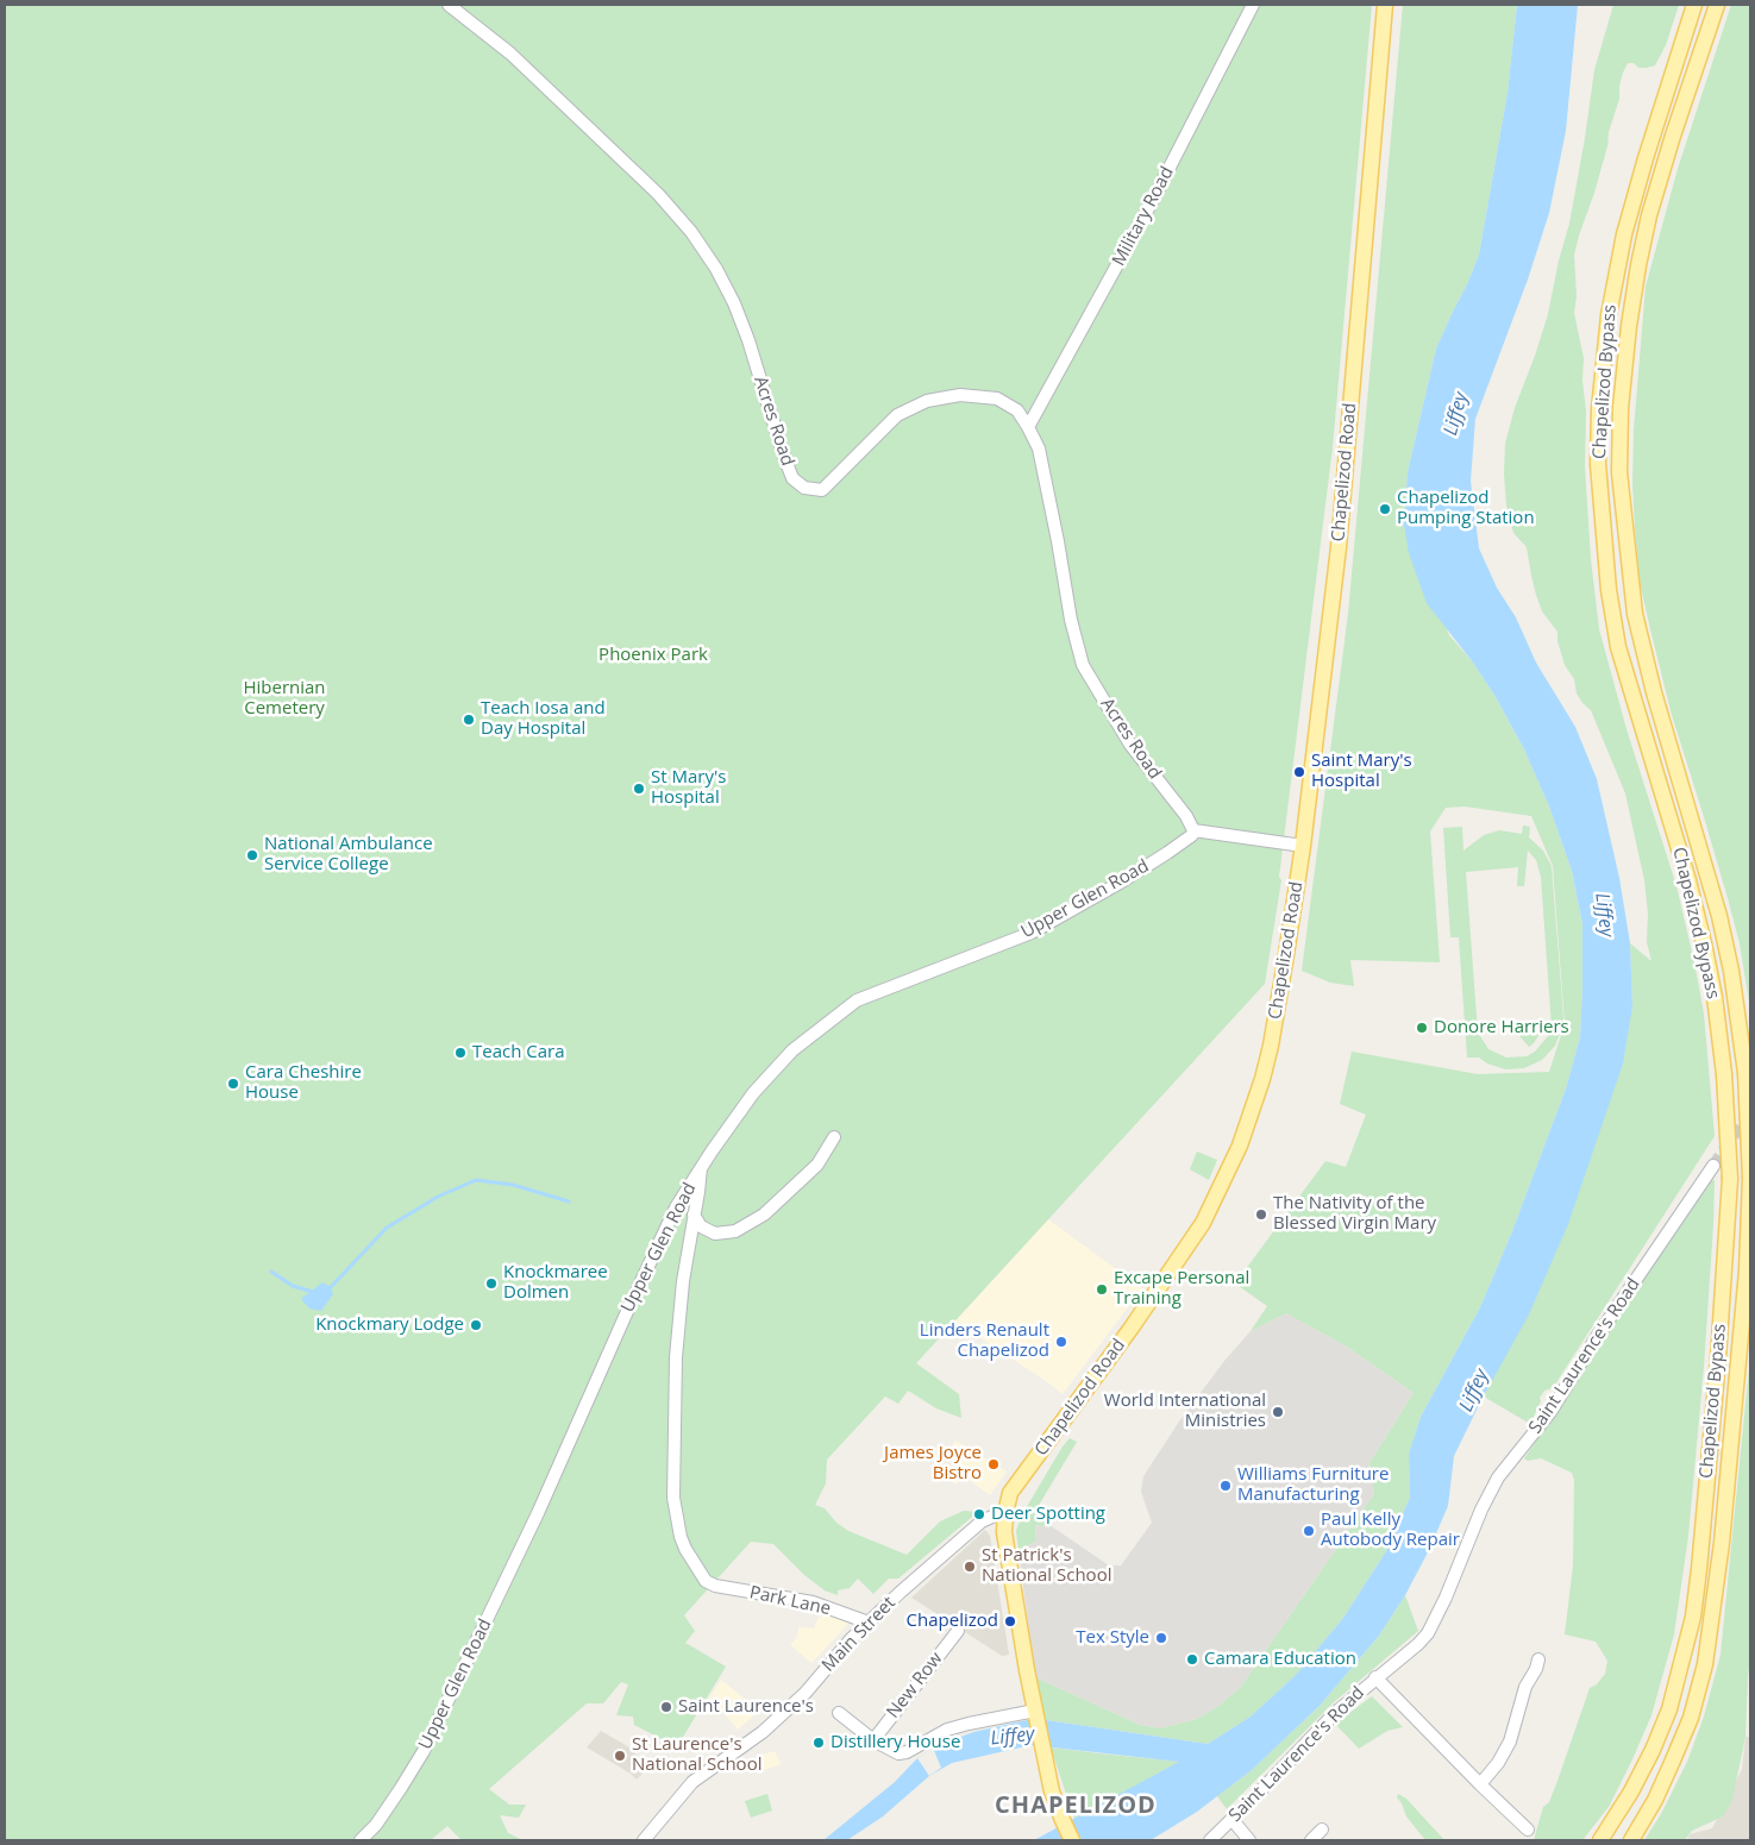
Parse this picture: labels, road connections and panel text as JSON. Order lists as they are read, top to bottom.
{
  "streets": {
    "main road": ["Chapelizod Bypass", "Chapelizod Road"],
    "street": [
      "Military Road",
      "Acres Road",
      "Upper Glen Road",
      "Saint Laurence's Road",
      "Park Lane",
      "Main Street",
      "New Row"
    ]
  },
  "crossings": [
    ["Military Road", "Acres Road"],
    ["Acres Road", "Upper Glen Road"],
    ["Chapelizod Road", "Main Street"],
    ["Park Lane", "Main Street"]
  ],
  "districts": ["CHAPELIZOD"],
  "water": ["Liffey"],
  "parks": ["Phoenix Park", "Hibernian Cemetery"],
  "places": [
    "Chapelizod Pumping Station",
    "Teach Iosa and Day Hospital",
    "Saint Mary's Hospital",
    "St Mary's Hospital",
    "National Ambulance Service College",
    "Donore Harriers",
    "Teach Cara",
    "Cara Cheshire House",
    "The Nativity of the Blessed Virgin Mary",
    "Knockmaree Dolmen",
    "Excape Personal Training",
    "Knockmary Lodge",
    "Linders Renault Chapelizod",
    "World International Ministries",
    "James Joyce Bistro",
    "Williams Furniture Manufacturing",
    "Deer Spotting",
    "Paul Kelly Autobody Repair",
    "St Patrick's National School",
    "Chapelizod",
    "Tex Style",
    "Camara Education",
    "Saint Laurence's",
    "Distillery House",
    "St Laurence's National School"
  ]
}
